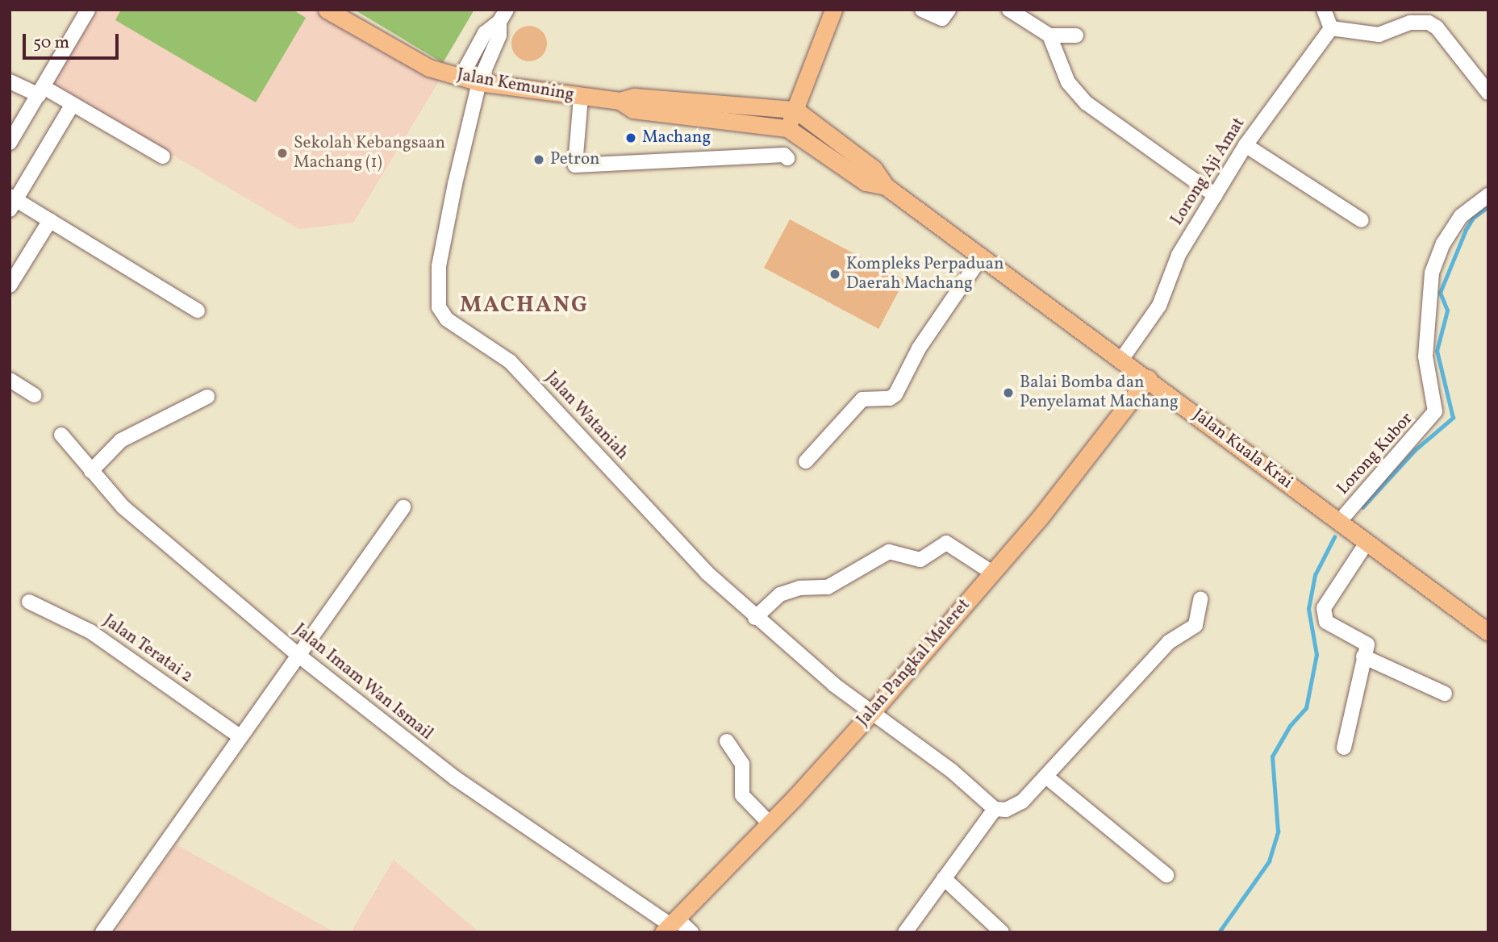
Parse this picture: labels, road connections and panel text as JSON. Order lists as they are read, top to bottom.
{
  "streets": {
    "main road": ["Jalan Kemuning", "Jalan Kuala Krai", "Jalan Pangkal Meleret"],
    "street": [
      "Lorong Aji Amat",
      "Jalan Wataniah",
      "Lorong Kubor",
      "Jalan Teratai 2",
      "Jalan Imam Wan Ismail"
    ]
  },
  "crossings": [
    ["Jalan Kemuning", "Jalan Wataniah"],
    ["Jalan Kemuning", "Jalan Kuala Krai"],
    ["Lorong Aji Amat", "Jalan Kuala Krai"],
    ["Jalan Wataniah", "Jalan Pangkal Meleret"],
    ["Jalan Kuala Krai", "Lorong Kubor"],
    ["Jalan Kuala Krai", "Jalan Pangkal Meleret"],
    ["Jalan Pangkal Meleret", "Jalan Imam Wan Ismail"]
  ],
  "districts": ["MACHANG"],
  "places": [
    "Machang",
    "Sekolah Kebangsaan Machang (1)",
    "Petron",
    "Kompleks Perpaduan Daerah Machang",
    "Balai Bomba dan Penyelamat Machang"
  ],
  "scale_bar": "50 m"
}
